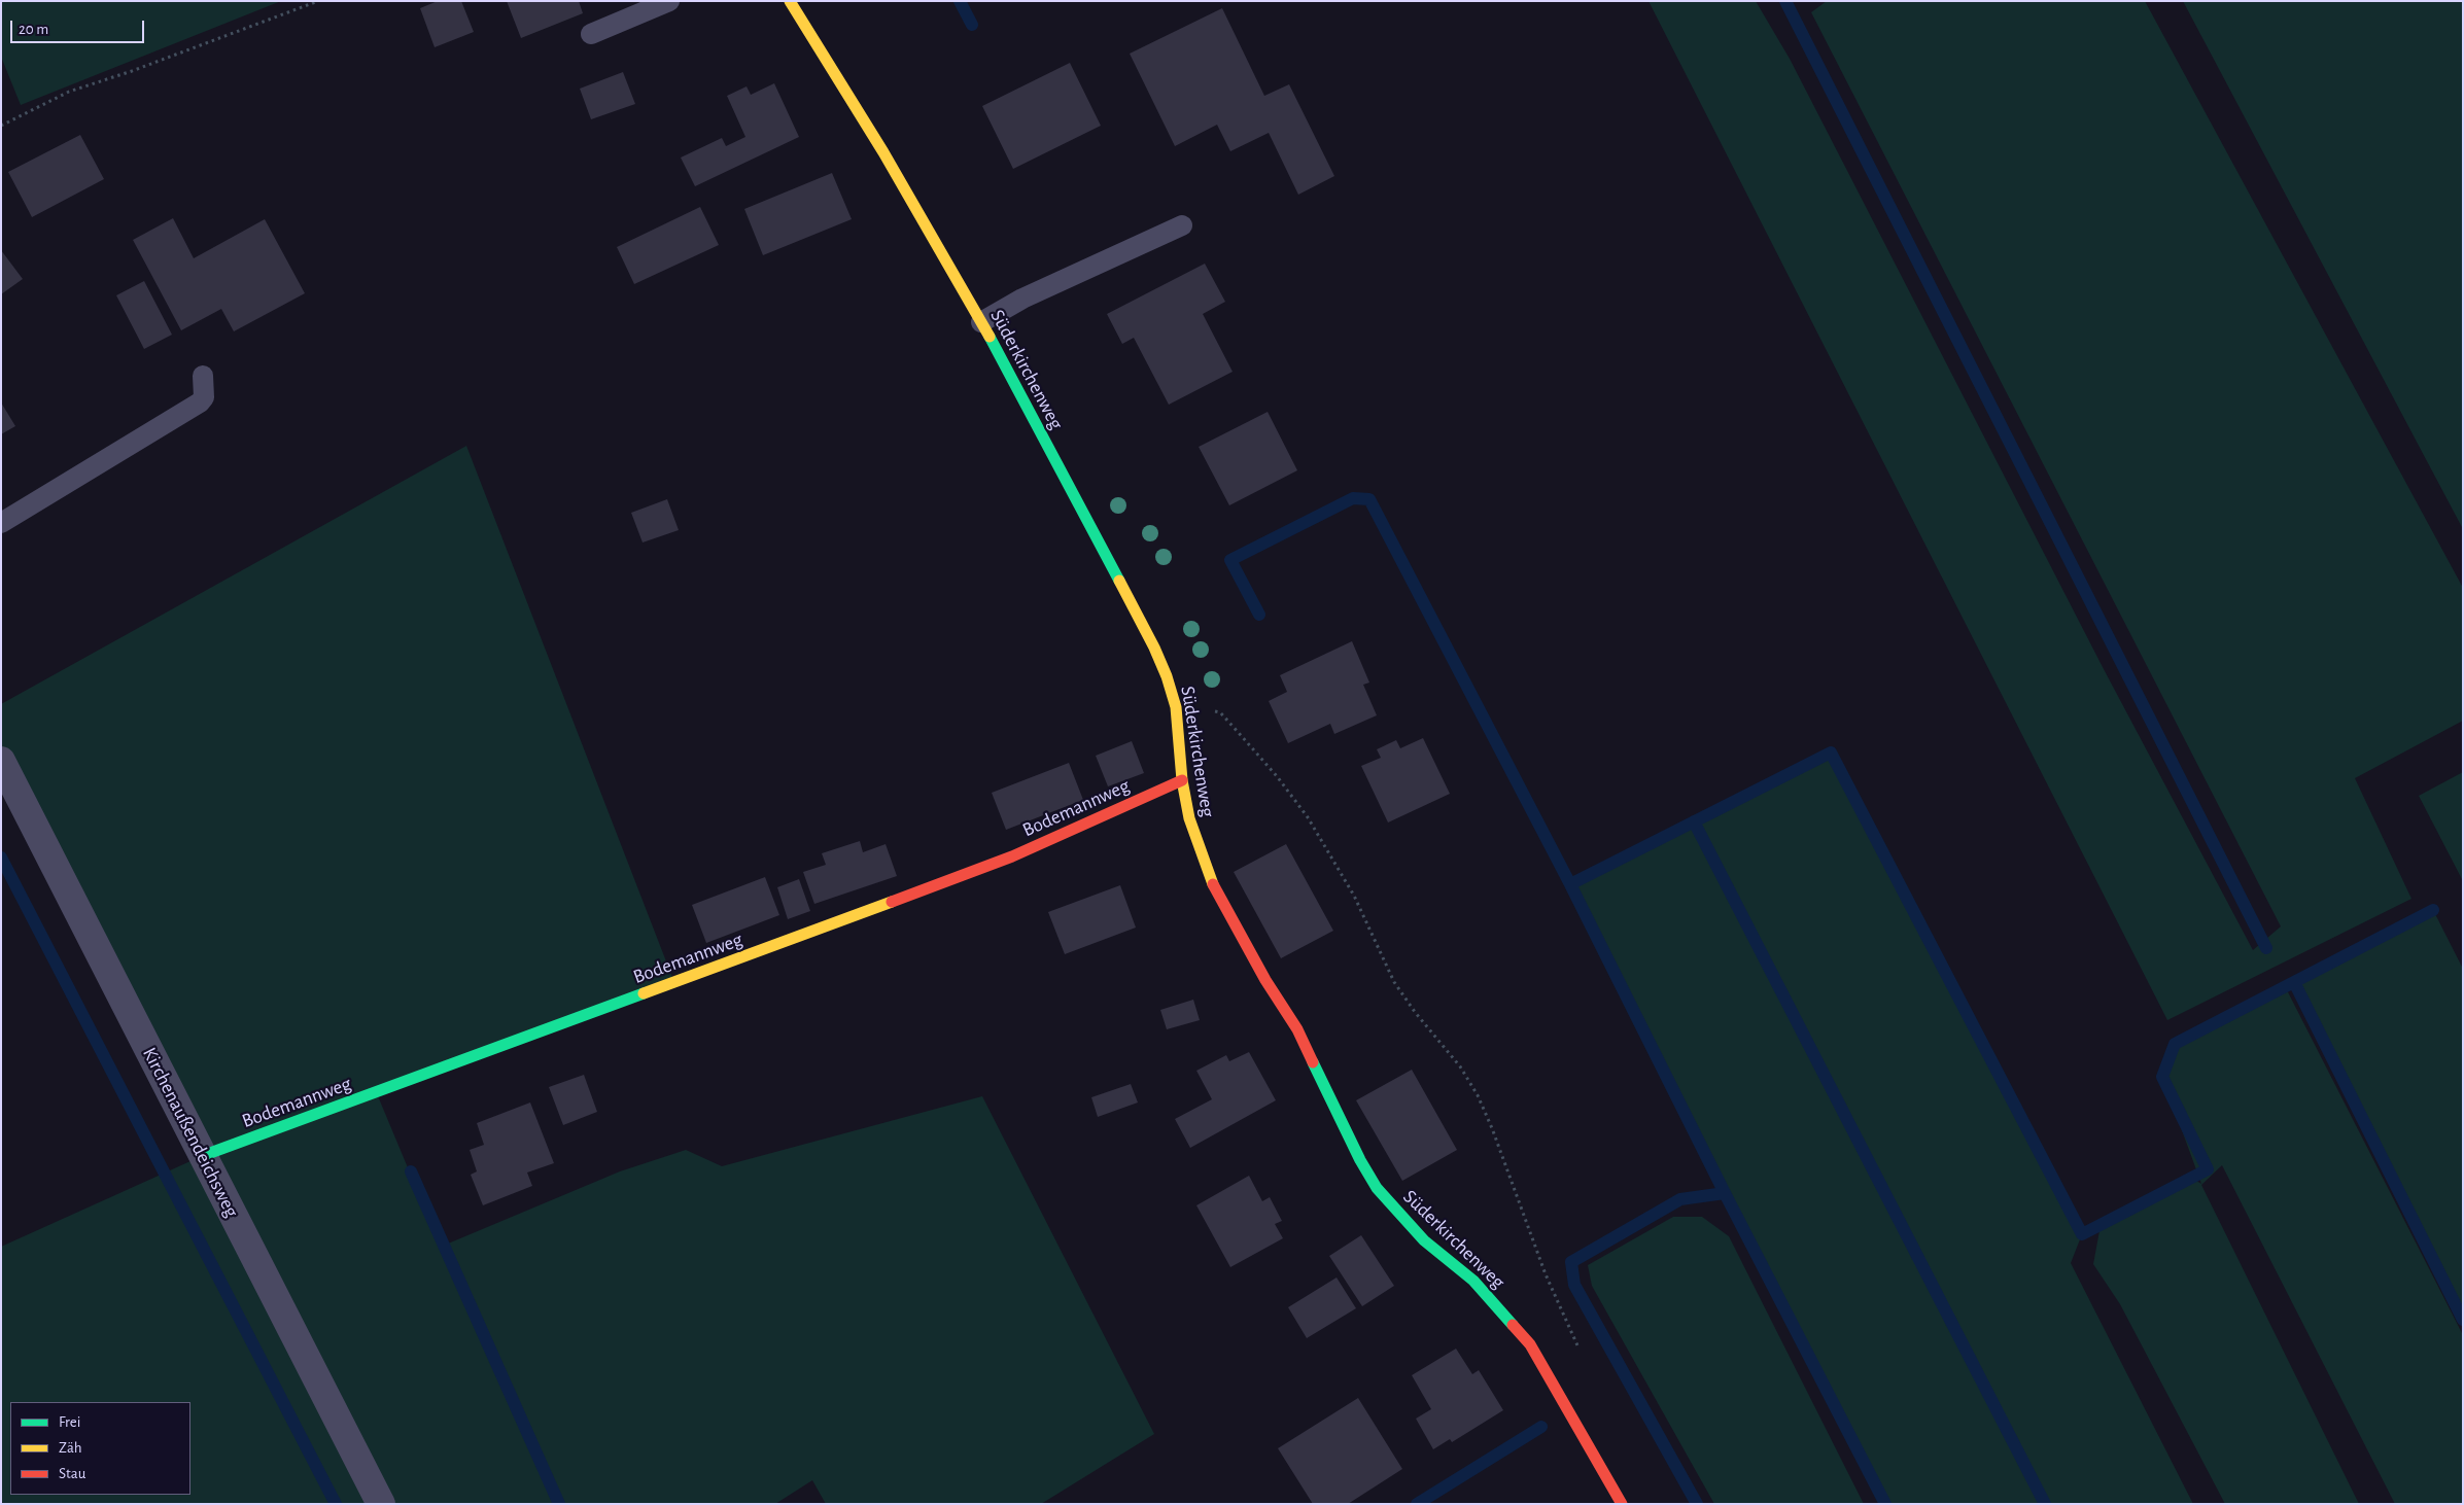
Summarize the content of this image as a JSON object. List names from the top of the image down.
{
  "streets": {
    "street": ["Süderkirchenweg", "Bodemannweg", "Kirchenaußendeichsweg"]
  },
  "crossings": [
    ["Süderkirchenweg", "Bodemannweg"],
    ["Bodemannweg", "Kirchenaußendeichsweg"]
  ],
  "legend": ["Frei", "Zäh", "Stau"],
  "scale_bar": "20 m"
}
